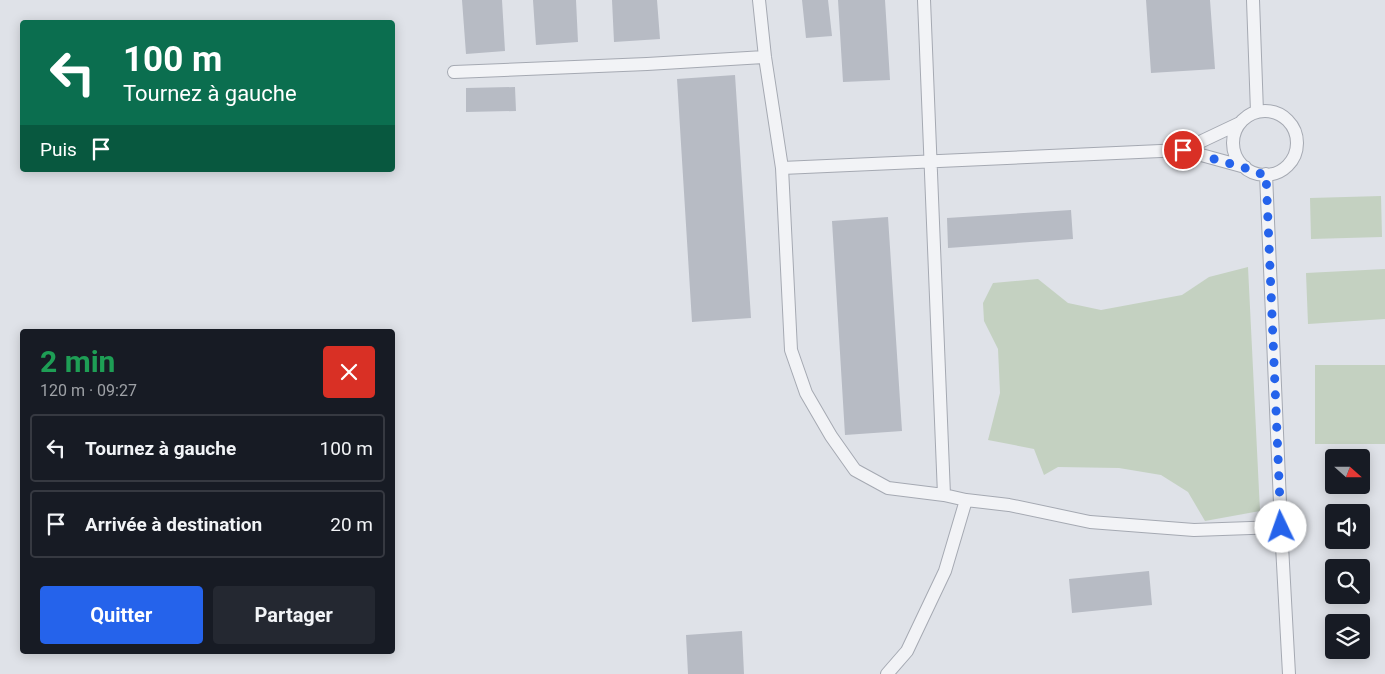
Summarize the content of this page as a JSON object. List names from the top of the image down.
{
  "north": "right",
  "page": {
    "turn": ["100 m", "Tournez à gauche"],
    "then": "Puis",
    "heading": ["2 min", "120 m · 09:27"],
    "list": [
      {
        "name": "Tournez à gauche",
        "value": "100 m"
      },
      {
        "name": "Arrivée à destination",
        "value": "20 m"
      }
    ],
    "buttons": ["Quitter", "Partager"]
  }
}
